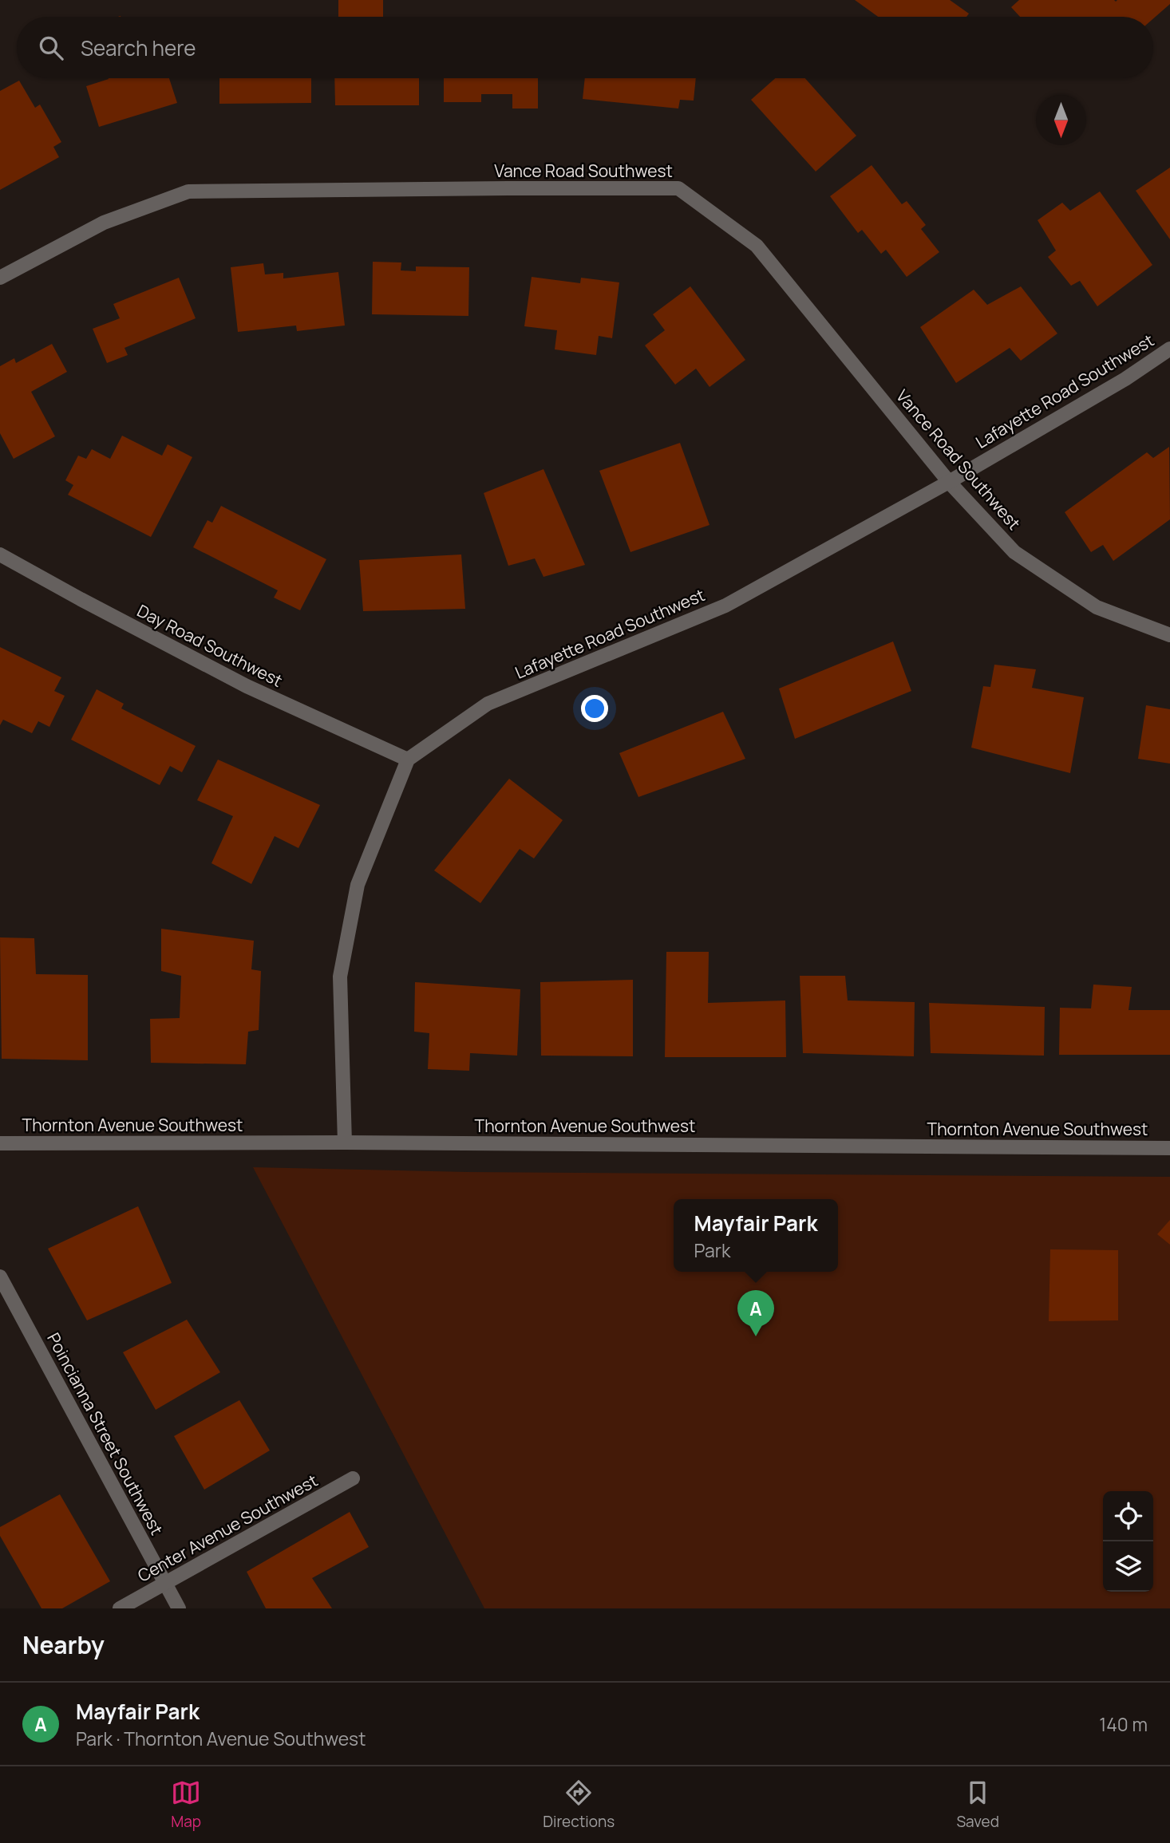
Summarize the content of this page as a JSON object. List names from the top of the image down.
{
  "streets": {
    "street": [
      "Vance Road Southwest",
      "Lafayette Road Southwest",
      "Day Road Southwest",
      "Thornton Avenue Southwest",
      "Poincianna Street Southwest",
      "Center Avenue Southwest"
    ]
  },
  "crossings": [
    ["Vance Road Southwest", "Lafayette Road Southwest"],
    ["Lafayette Road Southwest", "Day Road Southwest"],
    ["Poincianna Street Southwest", "Center Avenue Southwest"]
  ],
  "north": "bottom",
  "page": {
    "search": "Search here",
    "popup": ["Mayfair Park", "Park"],
    "pins": "A",
    "heading": "Nearby",
    "list": [
      {
        "mark": "A",
        "name": "Mayfair Park",
        "note": "Park · Thornton Avenue Southwest",
        "value": "140 m"
      }
    ],
    "nav": ["Map", "Directions", "Saved"]
  }
}
